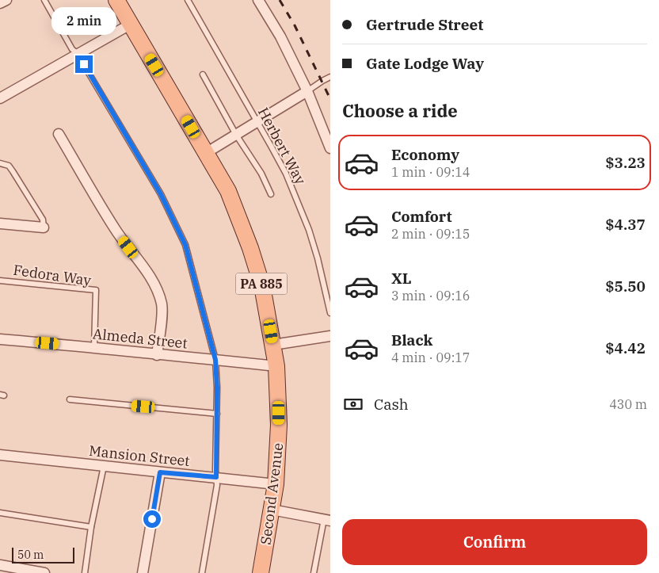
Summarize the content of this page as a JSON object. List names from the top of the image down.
{
  "streets": {
    "main road": ["PA 885", "Second Avenue"],
    "street": ["Almeda Street", "Mansion Street"],
    "lane": ["Herbert Way", "Fedora Way"]
  },
  "crossings": [
    ["Fedora Way", "Almeda Street"],
    ["Almeda Street", "Second Avenue"],
    ["Mansion Street", "Second Avenue"]
  ],
  "scale_bar": "50 m",
  "page": {
    "banner": ["Gertrude Street", "Gate Lodge Way"],
    "bubble": "2 min",
    "heading": "Choose a ride",
    "list": [
      {
        "name": "Economy",
        "note": "1 min · 09:14",
        "value": "$3.23"
      },
      {
        "name": "Comfort",
        "note": "2 min · 09:15",
        "value": "$4.37"
      },
      {
        "name": "XL",
        "note": "3 min · 09:16",
        "value": "$5.50"
      },
      {
        "name": "Black",
        "note": "4 min · 09:17",
        "value": "$4.42"
      }
    ],
    "pay": ["Cash", "430 m"],
    "buttons": "Confirm",
    "scale": "50 m"
  }
}
